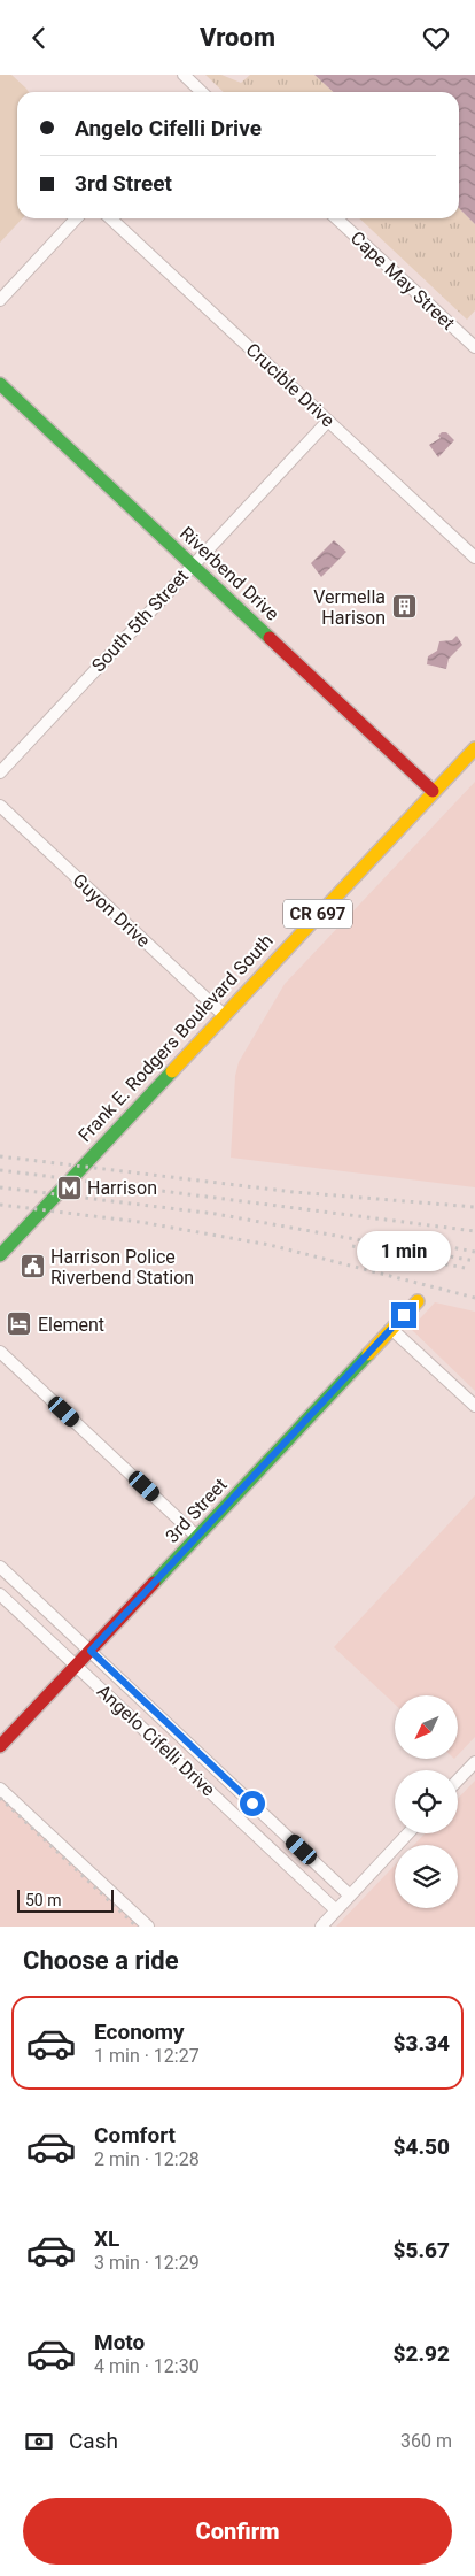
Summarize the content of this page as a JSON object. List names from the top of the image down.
{
  "streets": {
    "street": [
      "Cape May Street",
      "Crucible Drive",
      "Riverbend Drive",
      "South 5th Street",
      "Guyon Drive",
      "CR 697",
      "Frank E. Rodgers Boulevard South",
      "3rd Street",
      "Angelo Cifelli Drive"
    ]
  },
  "crossings": [
    ["Crucible Drive", "South 5th Street"],
    ["Riverbend Drive", "South 5th Street"],
    ["Riverbend Drive", "Frank E. Rodgers Boulevard South"],
    ["Guyon Drive", "Frank E. Rodgers Boulevard South"],
    ["3rd Street", "Angelo Cifelli Drive"]
  ],
  "places": {
    "building": ["Vermella Harison"],
    "metro station": ["Harrison"],
    "public building": ["Harrison Police Riverbend Station"],
    "hotel": ["Element"]
  },
  "scale_bar": "50 m",
  "north": "bottom left",
  "page": {
    "header": "Vroom",
    "banner": ["Angelo Cifelli Drive", "3rd Street"],
    "bubble": "1 min",
    "scale": "50 m",
    "heading": "Choose a ride",
    "list": [
      {
        "name": "Economy",
        "note": "1 min · 12:27",
        "value": "$3.34"
      },
      {
        "name": "Comfort",
        "note": "2 min · 12:28",
        "value": "$4.50"
      },
      {
        "name": "XL",
        "note": "3 min · 12:29",
        "value": "$5.67"
      },
      {
        "name": "Moto",
        "note": "4 min · 12:30",
        "value": "$2.92"
      }
    ],
    "pay": ["Cash", "360 m"],
    "buttons": "Confirm"
  }
}
